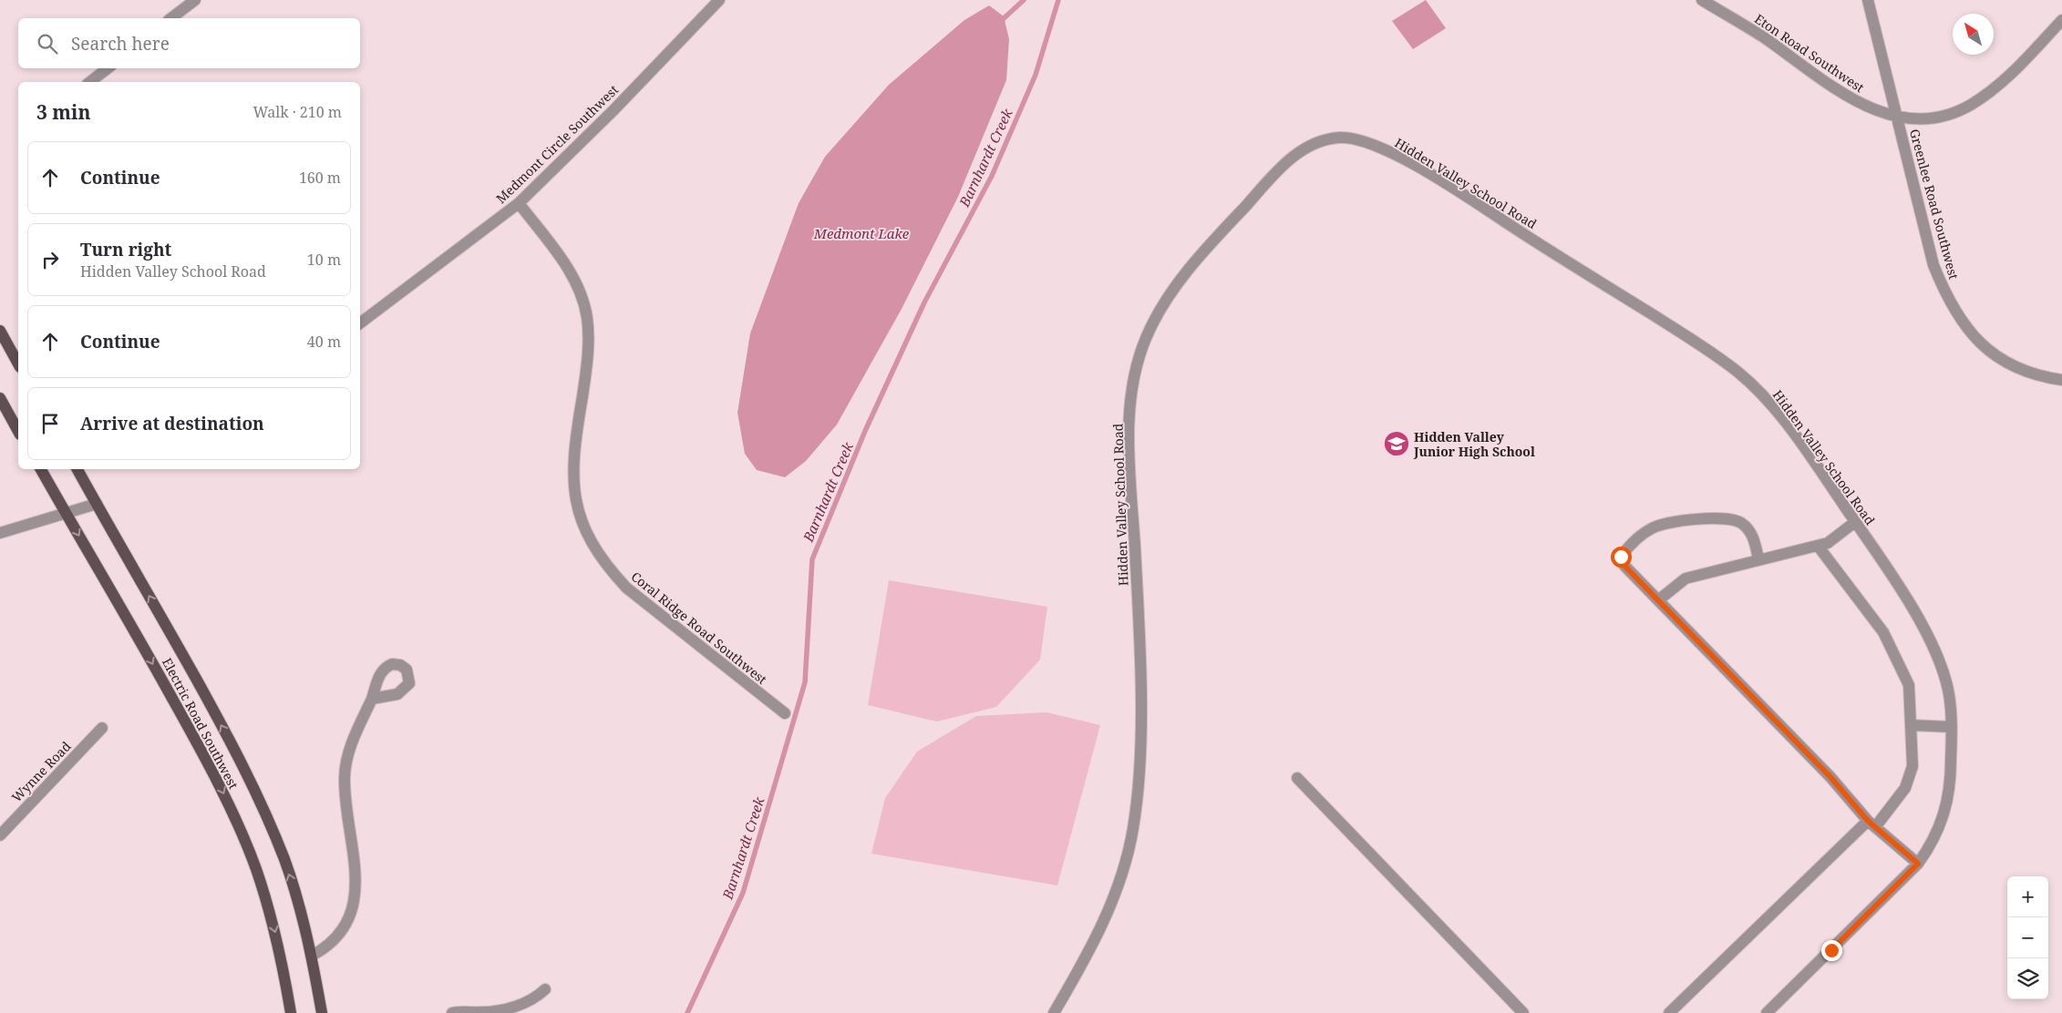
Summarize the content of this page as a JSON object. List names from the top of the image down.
{
  "streets": {
    "main road": ["Electric Road Southwest"],
    "street": [
      "Eton Road Southwest",
      "Medmont Circle Southwest",
      "Hidden Valley School Road",
      "Greenlee Road Southwest",
      "Coral Ridge Road Southwest",
      "Wynne Road"
    ]
  },
  "crossings": [
    ["Eton Road Southwest", "Greenlee Road Southwest"],
    ["Medmont Circle Southwest", "Coral Ridge Road Southwest"]
  ],
  "water": ["Barnhardt Creek", "Medmont Lake"],
  "places": {
    "school or university": ["Hidden Valley Junior High School"]
  },
  "north": "top left",
  "page": {
    "search": "Search here",
    "heading": ["3 min", "Walk · 210 m"],
    "list": [
      ["Continue", "160 m"],
      ["Turn right", "Hidden Valley School Road", "10 m"],
      ["Continue", "40 m"],
      "Arrive at destination"
    ],
    "map_buttons": ["+", "−"]
  }
}
